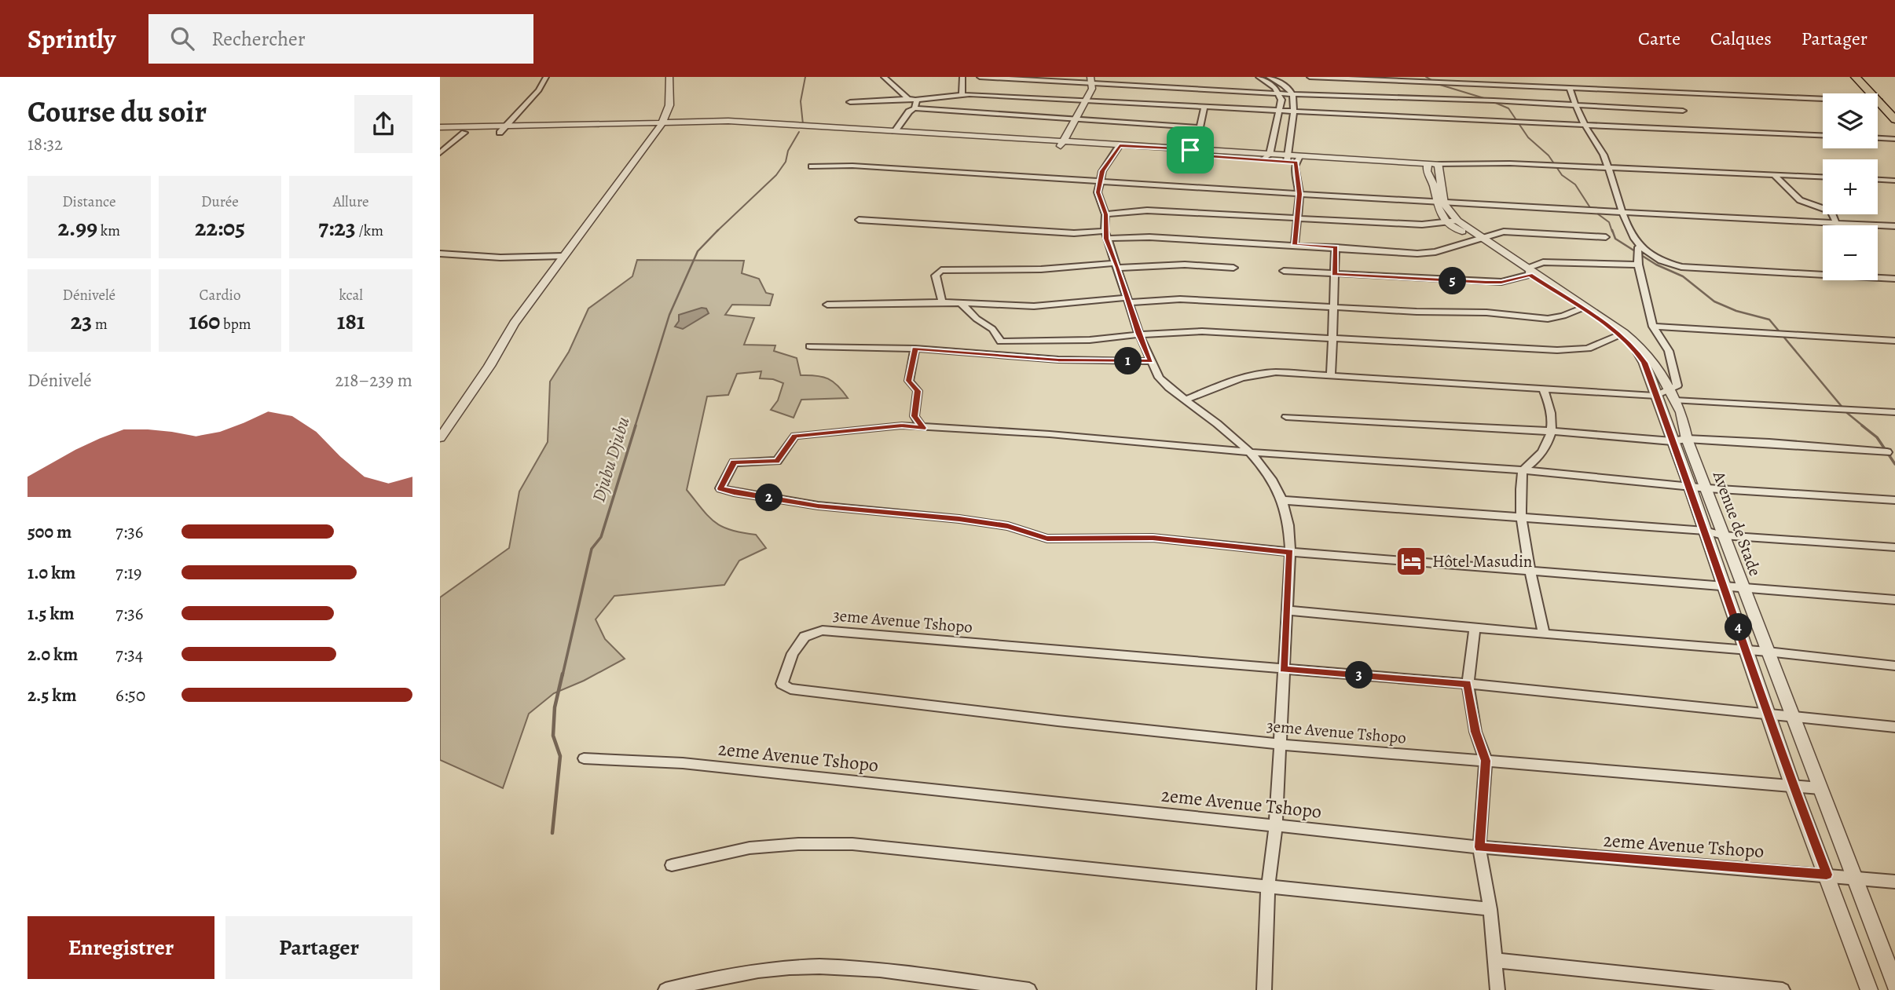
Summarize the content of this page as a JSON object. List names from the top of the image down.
{
  "streets": {
    "street": ["Avenue de Stade", "3eme Avenue Tshopo", "2eme Avenue Tshopo"]
  },
  "crossings": [
    ["Avenue de Stade", "3eme Avenue Tshopo"],
    ["Avenue de Stade", "2eme Avenue Tshopo"]
  ],
  "water": ["Djubu Djubu"],
  "places": {
    "hotel": ["Hôtel Masudin"]
  },
  "page": {
    "header": "Sprintly",
    "search": "Rechercher",
    "nav": ["Carte", "Calques", "Partager"],
    "heading": ["Course du soir", "18:32"],
    "map_buttons": ["+", "−"],
    "stats": [
      ["Distance", "2.99 km"],
      ["Durée", "22:05"],
      ["Allure", "7:23 /km"],
      ["Dénivelé", "23 m"],
      ["Cardio", "160 bpm"],
      ["kcal", "181"]
    ],
    "pins": [
      "5",
      "1",
      "2",
      "4",
      "3"
    ],
    "chart": ["Dénivelé", "218–239 m"],
    "list": [
      {
        "name": "500 m",
        "note": "7:36"
      },
      {
        "name": "1.0 km",
        "note": "7:19"
      },
      {
        "name": "1.5 km",
        "note": "7:36"
      },
      {
        "name": "2.0 km",
        "note": "7:34"
      },
      {
        "name": "2.5 km",
        "note": "6:50"
      }
    ],
    "buttons": ["Enregistrer", "Partager"]
  }
}
